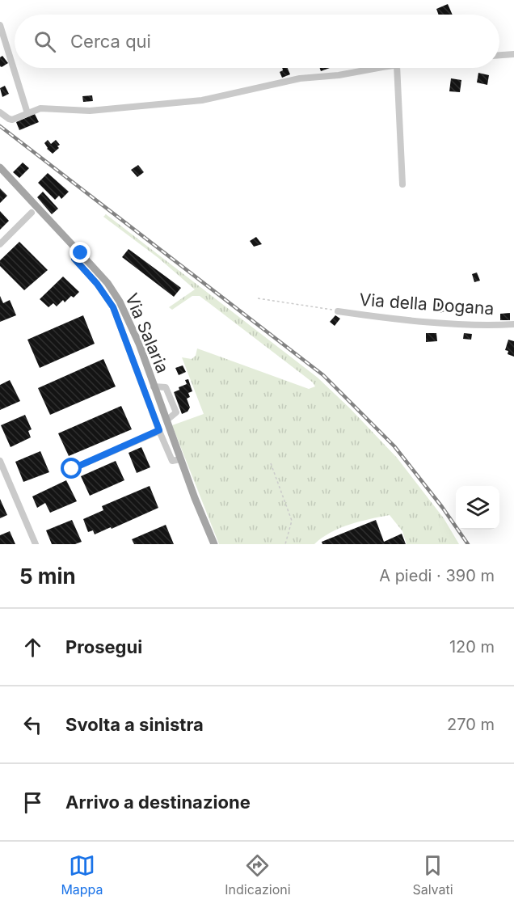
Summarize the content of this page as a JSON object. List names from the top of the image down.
{
  "streets": {
    "main road": ["Via Salaria"],
    "street": ["Via della Dogana"]
  },
  "page": {
    "search": "Cerca qui",
    "heading": ["5 min", "A piedi · 390 m"],
    "list": [
      ["Prosegui", "120 m"],
      ["Svolta a sinistra", "270 m"],
      "Arrivo a destinazione"
    ],
    "nav": ["Mappa", "Indicazioni", "Salvati"]
  }
}
